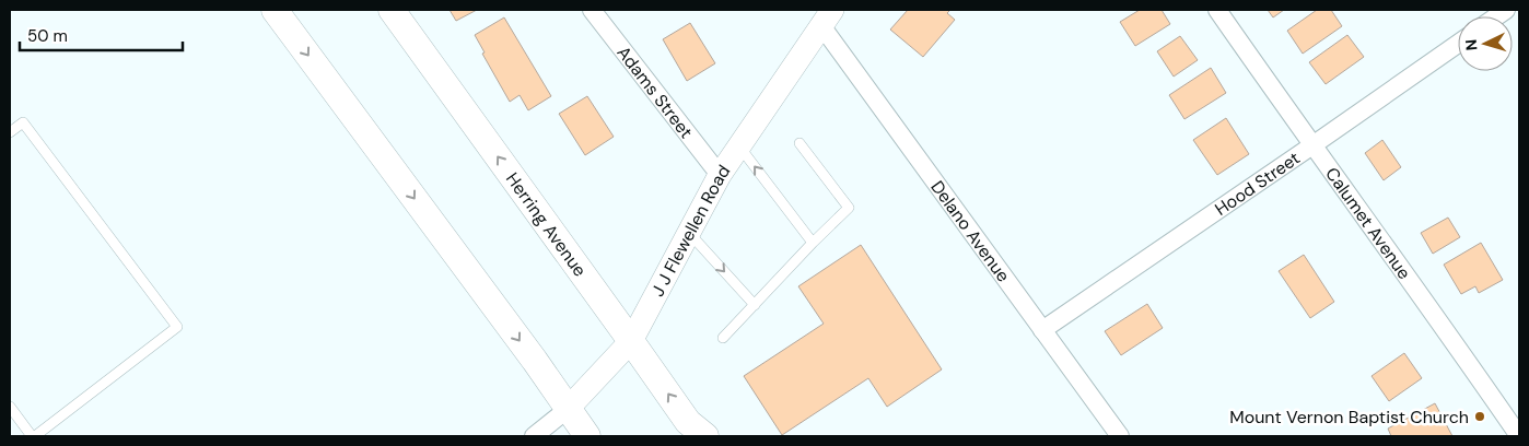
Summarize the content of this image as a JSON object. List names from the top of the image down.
{
  "streets": {
    "main road": ["Herring Avenue"],
    "street": [
      "Adams Street",
      "Hood Street",
      "Calumet Avenue",
      "J J Flewellen Road",
      "Delano Avenue"
    ]
  },
  "crossings": [
    ["Adams Street", "J J Flewellen Road"],
    ["Hood Street", "Calumet Avenue"],
    ["Hood Street", "Delano Avenue"],
    ["Herring Avenue", "J J Flewellen Road"],
    ["J J Flewellen Road", "Delano Avenue"]
  ],
  "places": ["Mount Vernon Baptist Church"],
  "scale_bar": "50 m",
  "north": "left"
}
